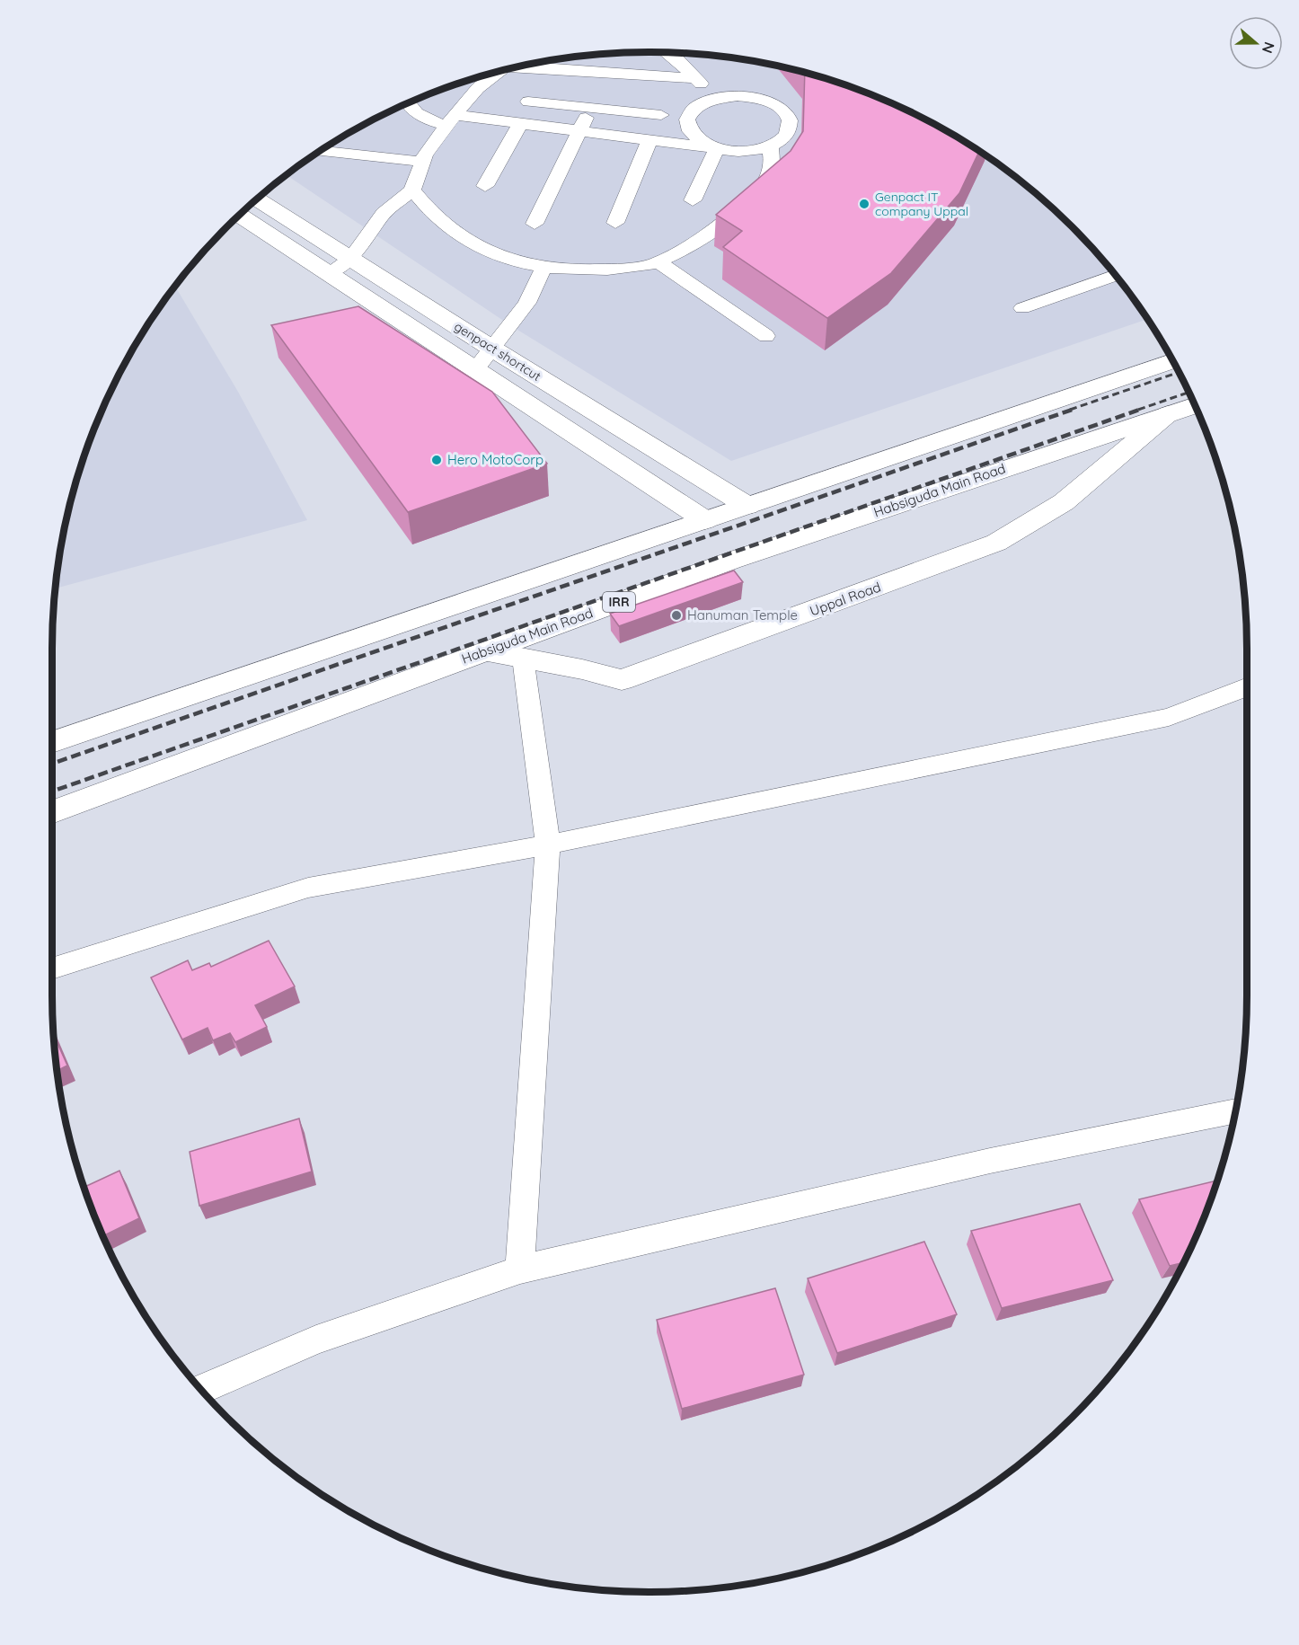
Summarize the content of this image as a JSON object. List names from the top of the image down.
{
  "streets": {
    "main road": [
      "genpact shortcut",
      "Habsiguda Main Road",
      "Uppal Road",
      "IRR"
    ]
  },
  "crossings": [
    ["Habsiguda Main Road", "Uppal Road"]
  ],
  "places": ["Genpact IT company Uppal", "Hero MotoCorp", "Hanuman Temple"],
  "north": "right"
}
